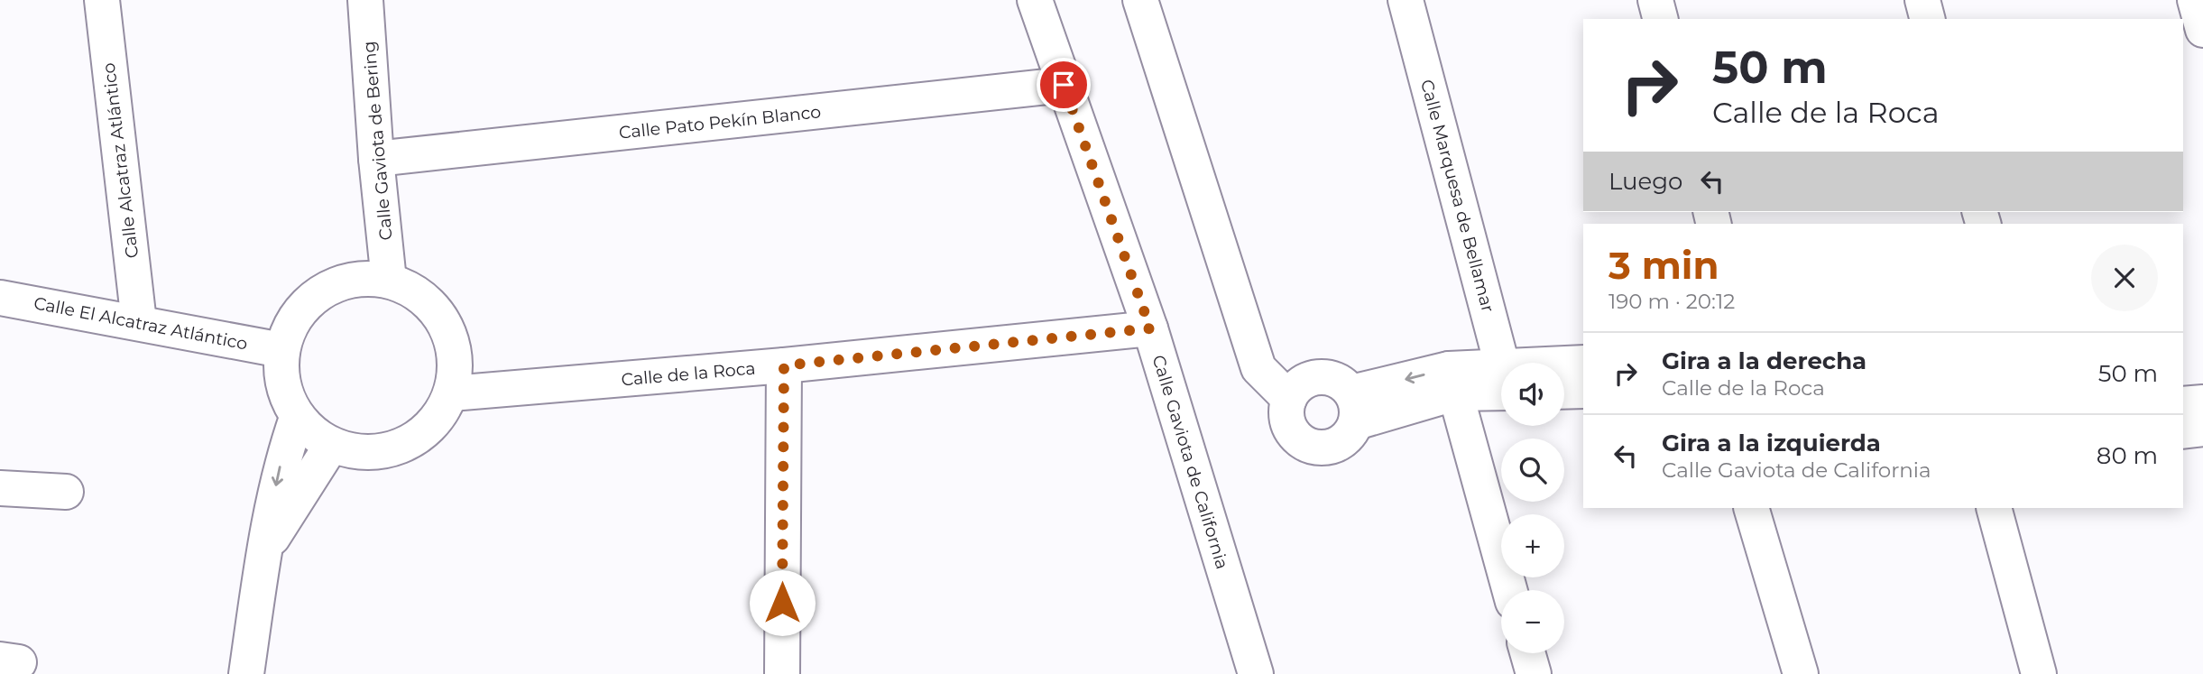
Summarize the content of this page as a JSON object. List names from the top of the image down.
{
  "streets": {
    "street": [
      "Calle Pato Pekín Blanco",
      "Calle Gaviota de Bering",
      "Calle Alcatraz Atlántico",
      "Calle Marquesa de Bellamar",
      "Calle El Alcatraz Atlántico",
      "Calle de la Roca",
      "Calle Gaviota de California"
    ]
  },
  "crossings": [
    ["Calle Pato Pekín Blanco", "Calle Gaviota de Bering"],
    ["Calle Pato Pekín Blanco", "Calle Gaviota de California"],
    ["Calle Gaviota de Bering", "Calle El Alcatraz Atlántico"],
    ["Calle Gaviota de Bering", "Calle de la Roca"],
    ["Calle Alcatraz Atlántico", "Calle El Alcatraz Atlántico"],
    ["Calle El Alcatraz Atlántico", "Calle de la Roca"],
    ["Calle de la Roca", "Calle Gaviota de California"]
  ],
  "page": {
    "turn": ["50 m", "Calle de la Roca"],
    "then": "Luego",
    "heading": ["3 min", "190 m · 20:12"],
    "list": [
      {
        "name": "Gira a la derecha",
        "note": "Calle de la Roca",
        "value": "50 m"
      },
      {
        "name": "Gira a la izquierda",
        "note": "Calle Gaviota de California",
        "value": "80 m"
      }
    ],
    "map_buttons": ["+", "−"]
  }
}
